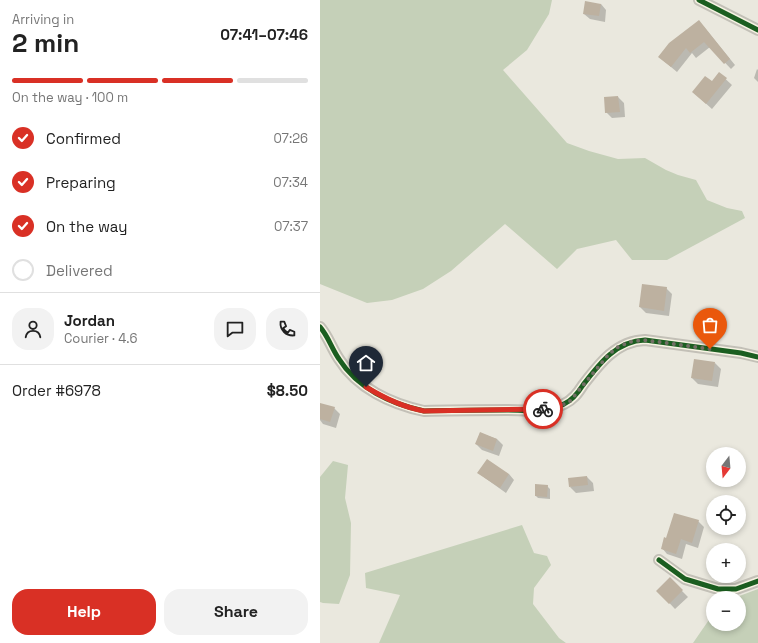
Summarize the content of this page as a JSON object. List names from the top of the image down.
{
  "north": "bottom",
  "page": {
    "heading": ["2 min", "Arriving in", "07:41–07:46"],
    "panel": [
      "Jordan",
      "Courier · 4.6",
      "Order #6978",
      "$8.50"
    ],
    "bar": "On the way · 100 m",
    "list": [
      ["Confirmed", "07:26"],
      ["Preparing", "07:34"],
      ["On the way", "07:37"],
      "Delivered"
    ],
    "map_buttons": ["+", "−"],
    "buttons": ["Help", "Share"]
  }
}
